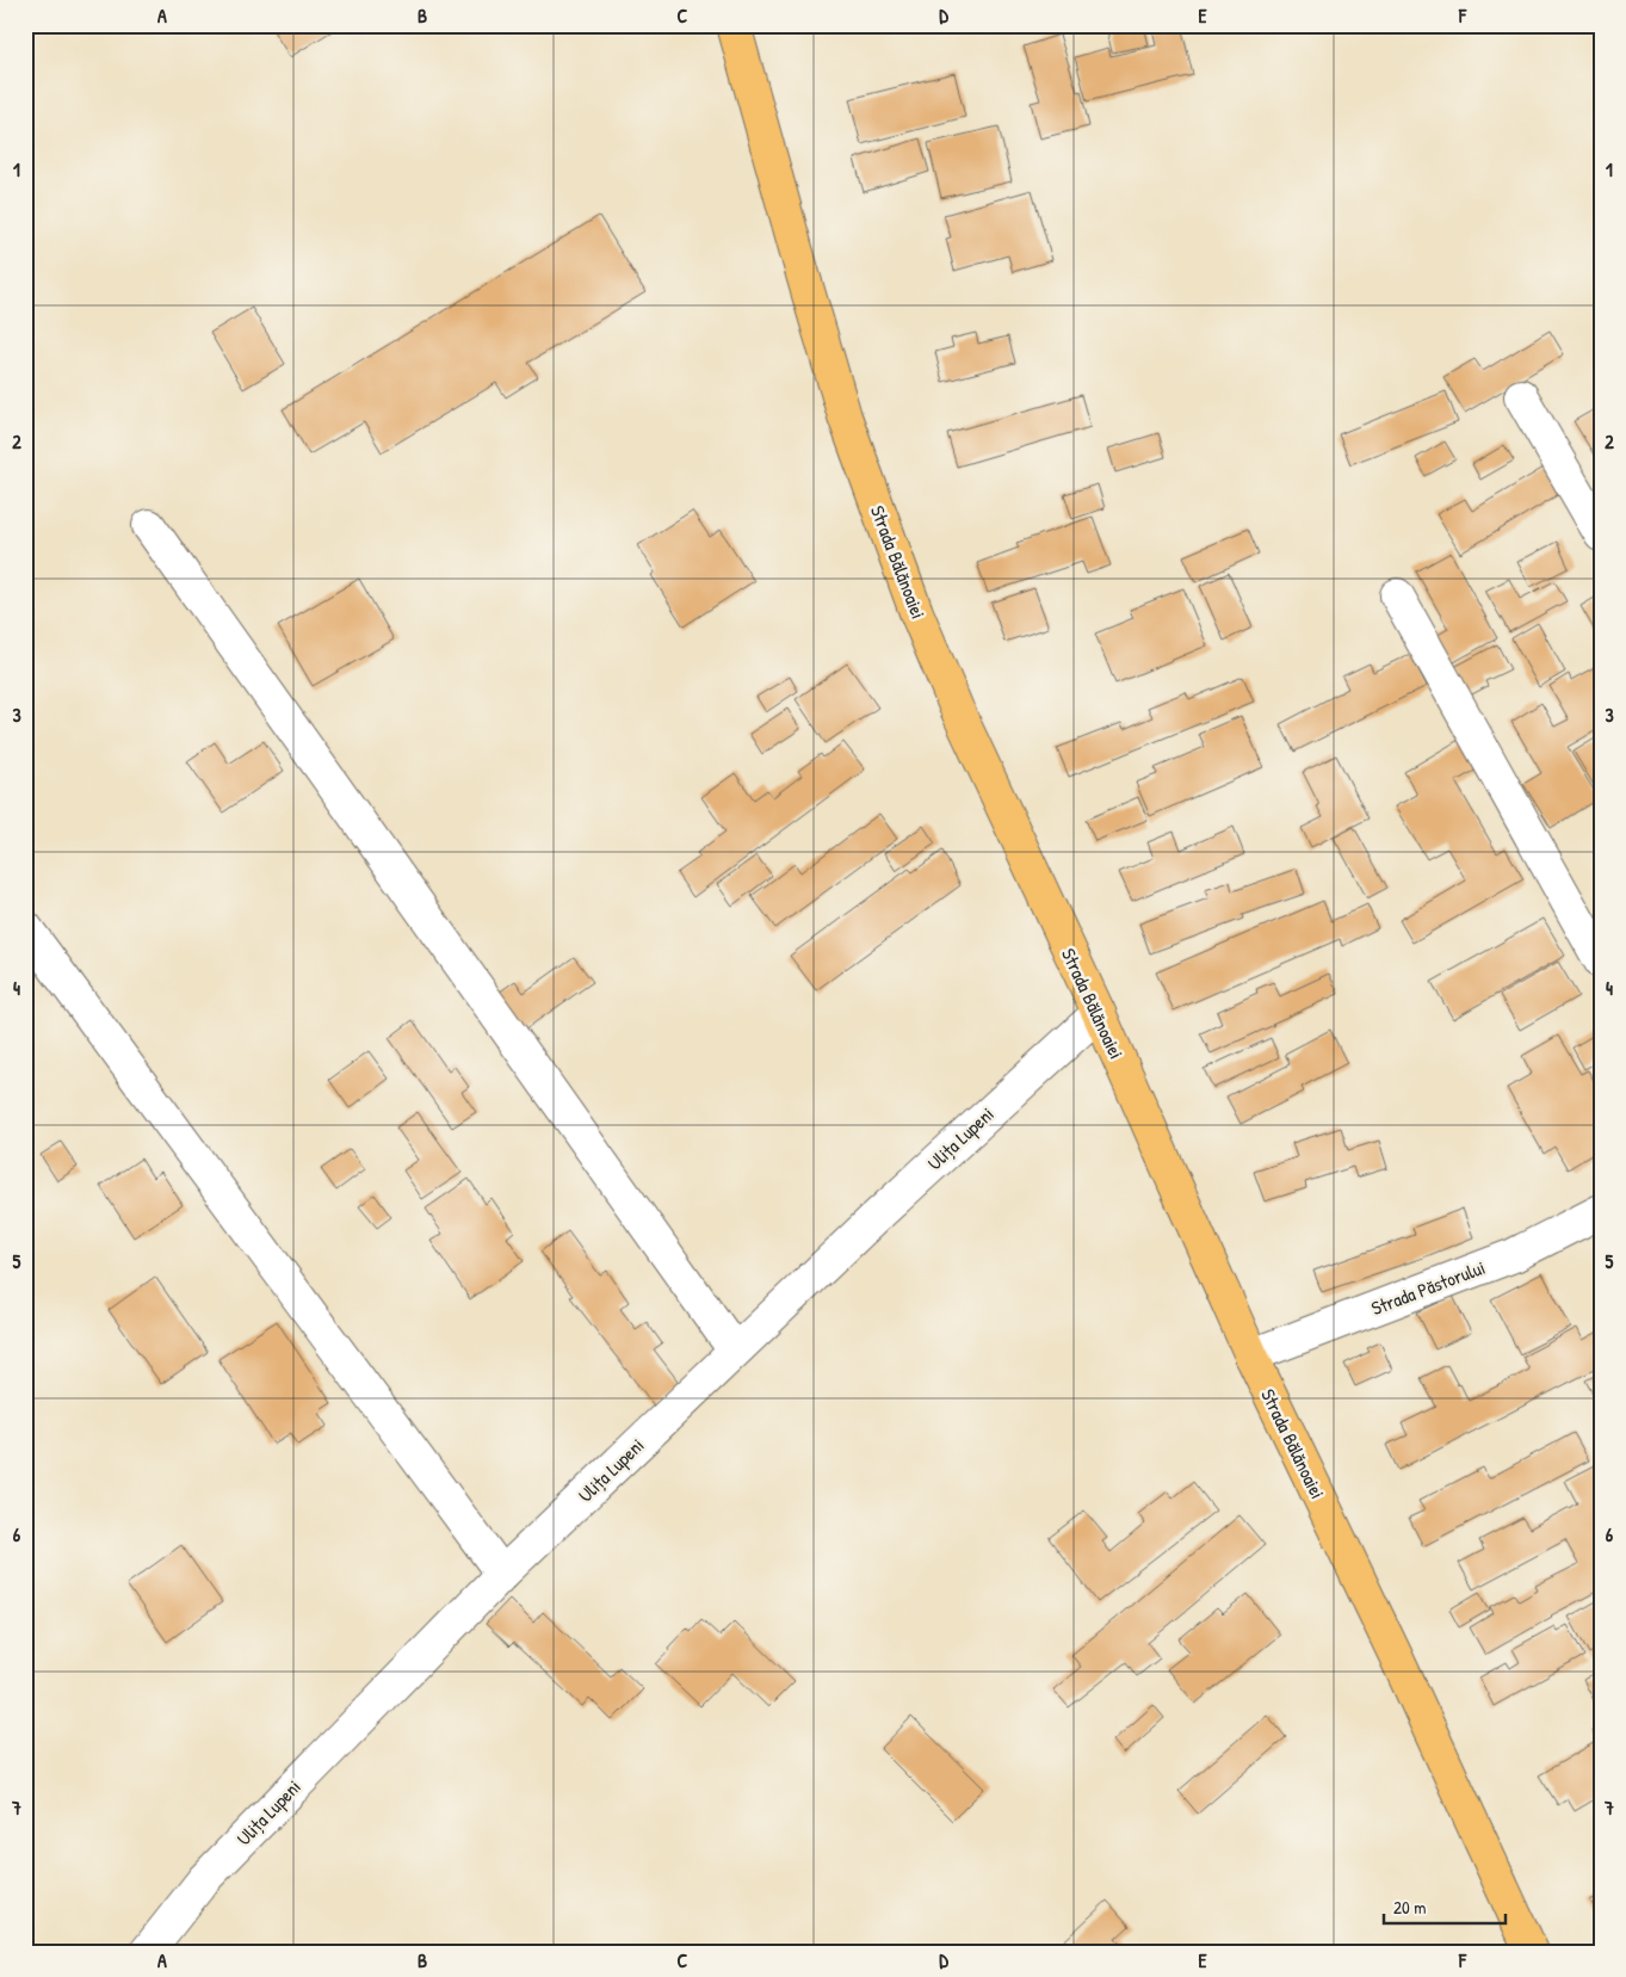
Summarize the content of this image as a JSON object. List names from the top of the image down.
{
  "streets": {
    "main road": ["Strada Bălănoaiei"],
    "street": ["Ulița Lupeni", "Strada Păstorului"]
  },
  "crossings": [
    ["Strada Bălănoaiei", "Ulița Lupeni"],
    ["Strada Bălănoaiei", "Strada Păstorului"]
  ],
  "scale_bar": "20 m",
  "grid": {
    "columns": [
      "A",
      "B",
      "C",
      "D",
      "E",
      "F"
    ],
    "rows": [
      "1",
      "2",
      "3",
      "4",
      "5",
      "6",
      "7"
    ]
  }
}
